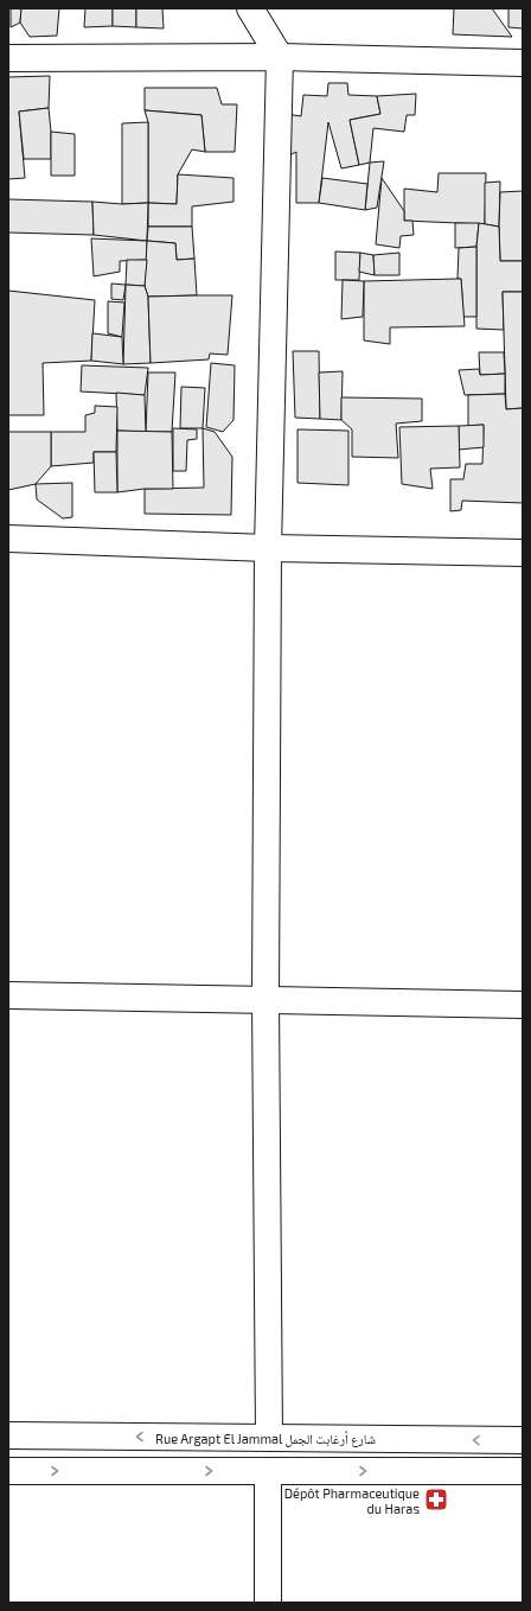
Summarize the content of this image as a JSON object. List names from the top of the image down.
{
  "streets": {
    "street": ["Rue Argapt El Jammal شارع أرغابت الجمل"]
  },
  "places": {
    "pharmacy": ["Dépôt Pharmaceutique du Haras"]
  }
}
